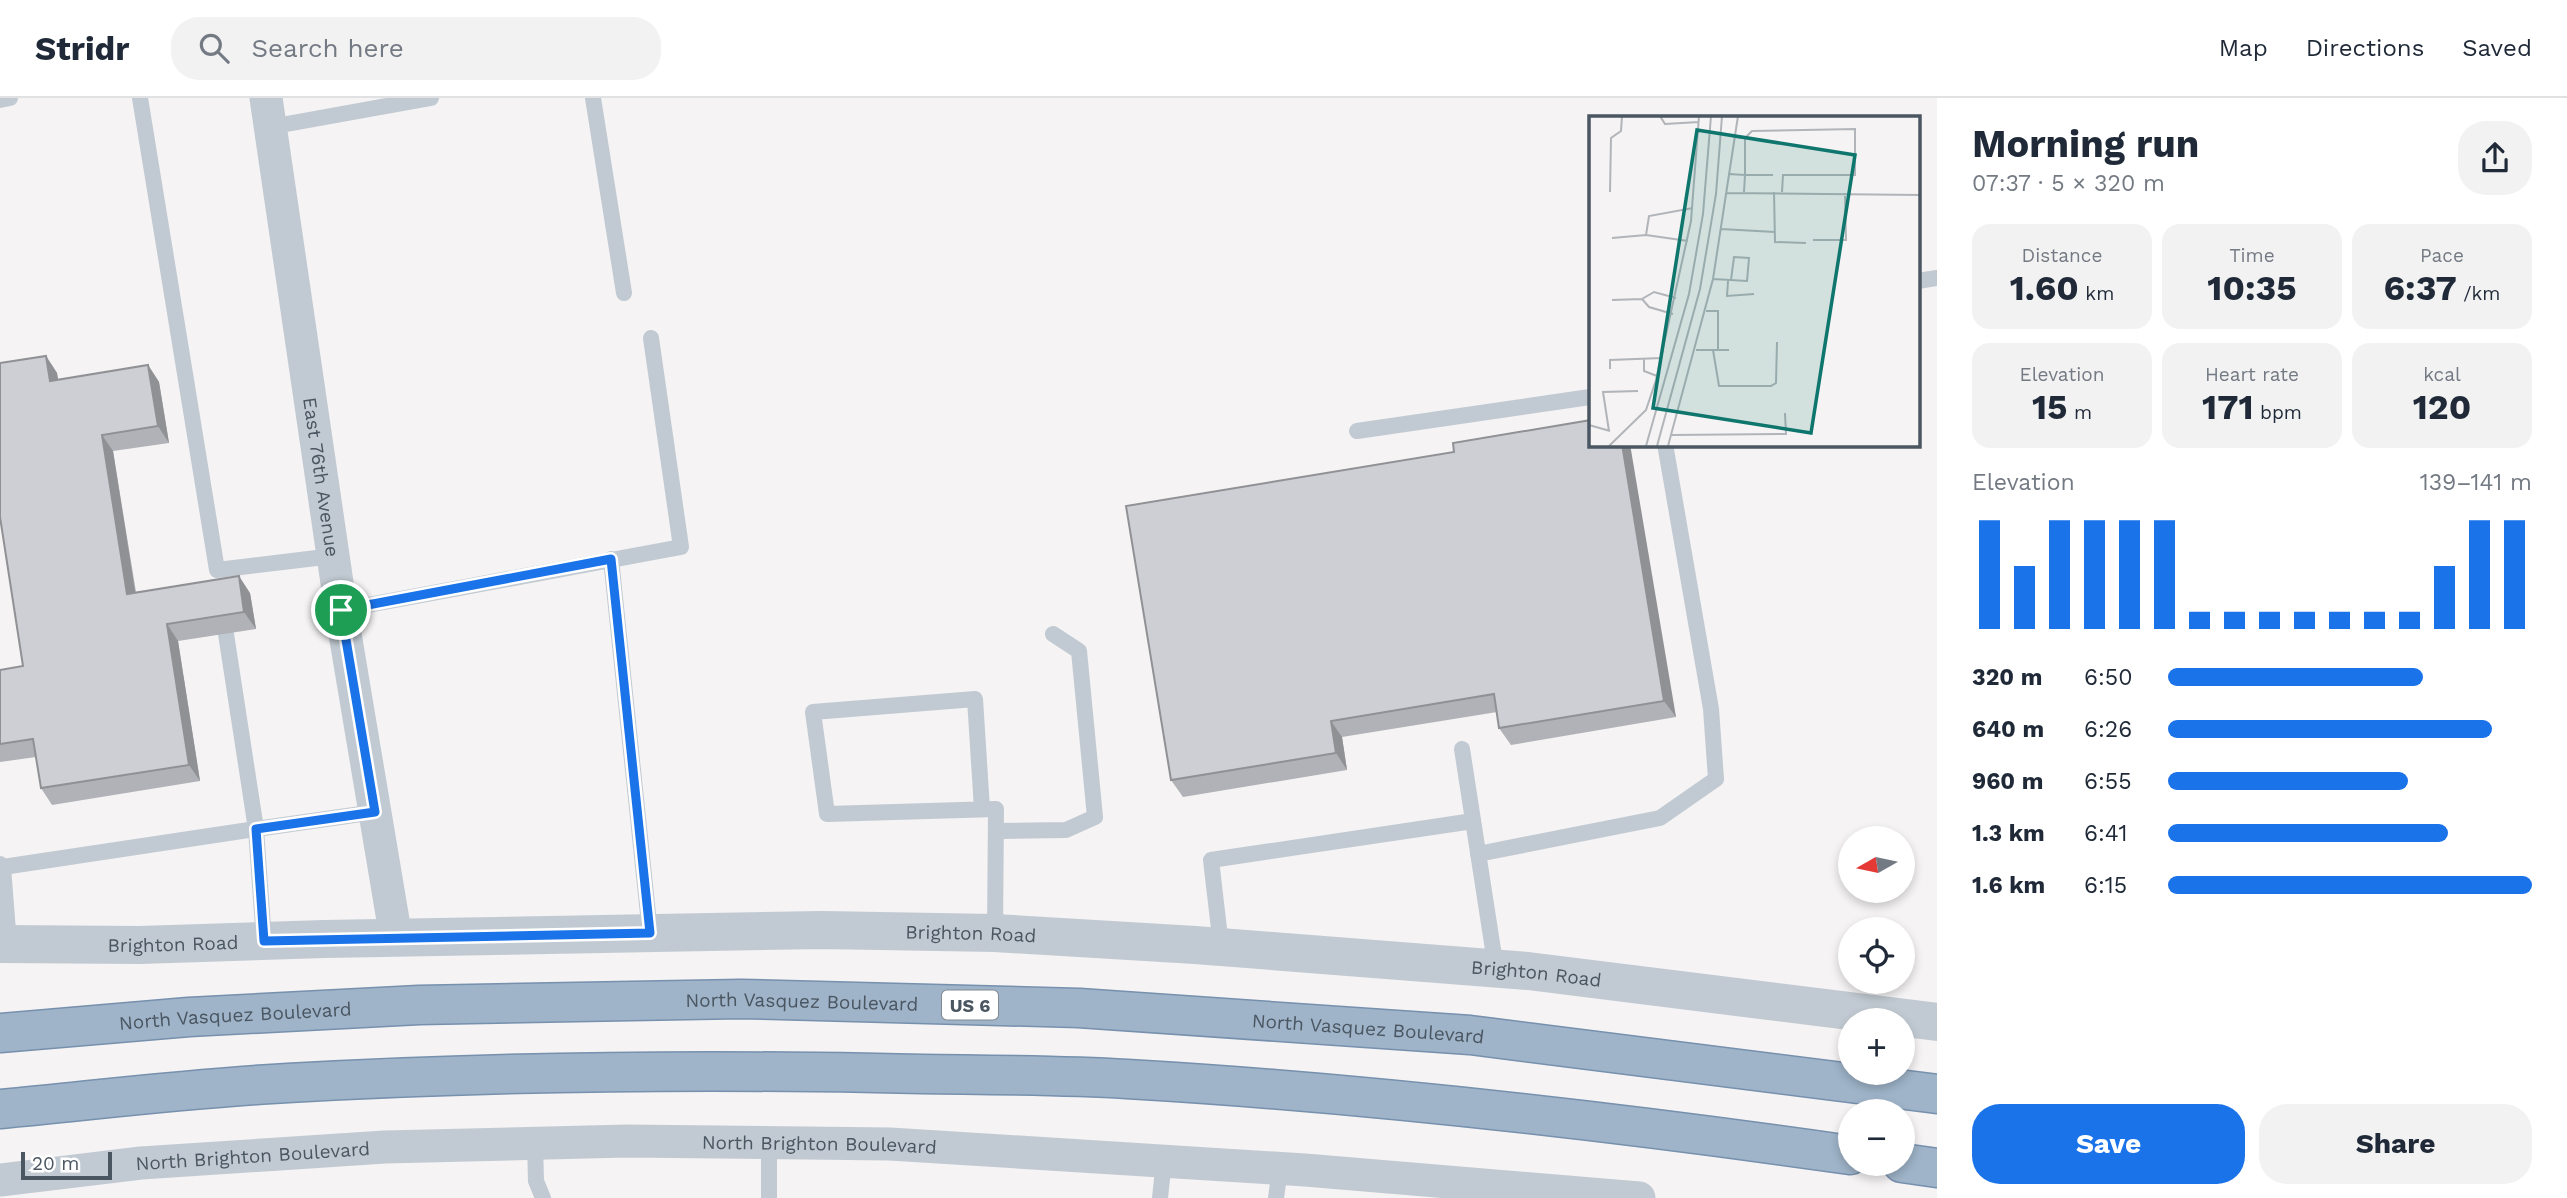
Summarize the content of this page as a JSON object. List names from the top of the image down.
{
  "streets": {
    "highway": ["North Vasquez Boulevard", "US 6"],
    "street": ["East 76th Avenue", "Brighton Road", "North Brighton Boulevard"]
  },
  "crossings": [
    ["East 76th Avenue", "Brighton Road"]
  ],
  "scale_bar": "20 m",
  "north": "left",
  "page": {
    "header": "Stridr",
    "search": "Search here",
    "nav": ["Map", "Directions", "Saved"],
    "heading": ["Morning run", "07:37 · 5 × 320 m"],
    "stats": [
      ["Distance", "1.60 km"],
      ["Time", "10:35"],
      ["Pace", "6:37 /km"],
      ["Elevation", "15 m"],
      ["Heart rate", "171 bpm"],
      ["kcal", "120"]
    ],
    "chart": ["Elevation", "139–141 m"],
    "list": [
      {
        "name": "320 m",
        "note": "6:50"
      },
      {
        "name": "640 m",
        "note": "6:26"
      },
      {
        "name": "960 m",
        "note": "6:55"
      },
      {
        "name": "1.3 km",
        "note": "6:41"
      },
      {
        "name": "1.6 km",
        "note": "6:15"
      }
    ],
    "map_buttons": ["+", "−"],
    "buttons": ["Save", "Share"],
    "scale": "20 m"
  }
}
